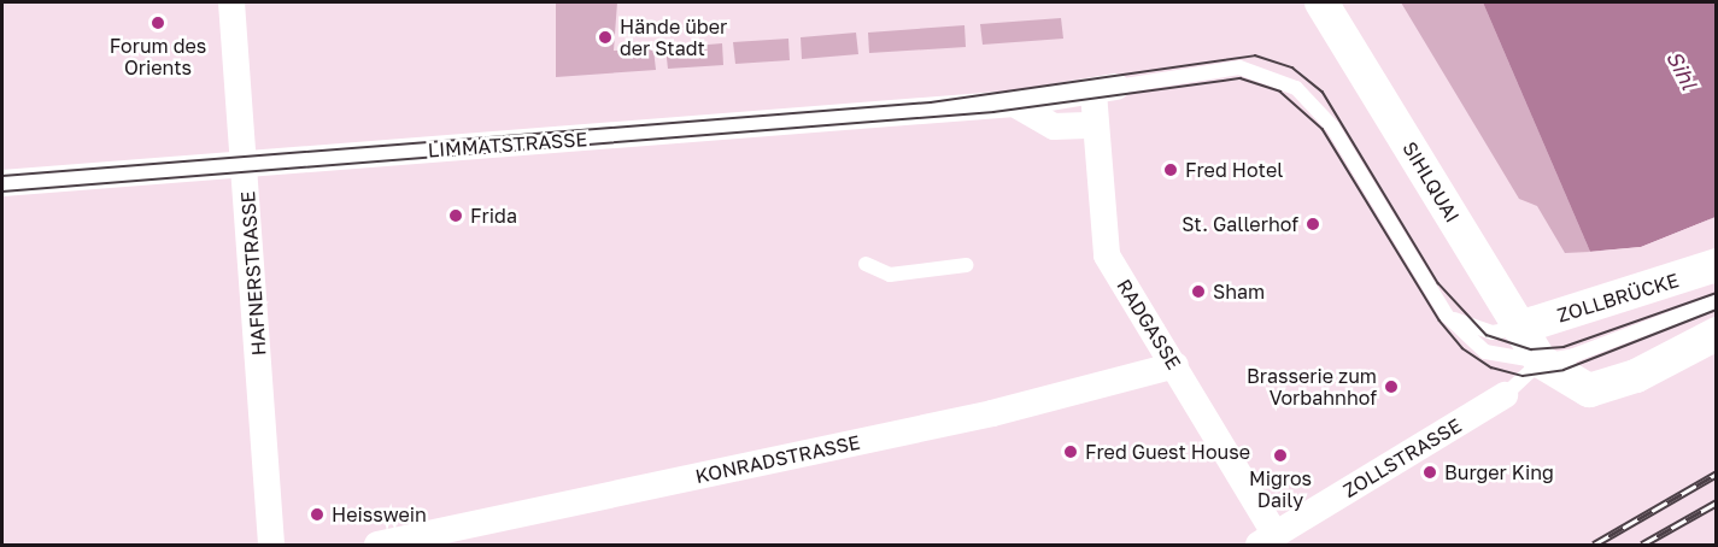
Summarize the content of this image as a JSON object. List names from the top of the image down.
{
  "streets": {
    "street": [
      "LIMMATSTRASSE",
      "SIHLQUAI",
      "HAFNERSTRASSE",
      "ZOLLBRÜCKE",
      "RADGASSE",
      "ZOLLSTRASSE",
      "KONRADSTRASSE"
    ]
  },
  "crossings": [
    ["LIMMATSTRASSE", "HAFNERSTRASSE"],
    ["LIMMATSTRASSE", "RADGASSE"],
    ["SIHLQUAI", "ZOLLBRÜCKE"],
    ["SIHLQUAI", "ZOLLSTRASSE"],
    ["ZOLLBRÜCKE", "ZOLLSTRASSE"],
    ["RADGASSE", "ZOLLSTRASSE"],
    ["RADGASSE", "KONRADSTRASSE"]
  ],
  "water": ["Sihl"],
  "places": [
    "Forum des Orients",
    "Hände über der Stadt",
    "Fred Hotel",
    "Frida",
    "St. Gallerhof",
    "Sham",
    "Brasserie zum Vorbahnhof",
    "Fred Guest House",
    "Migros Daily",
    "Burger King",
    "Heisswein"
  ]
}
